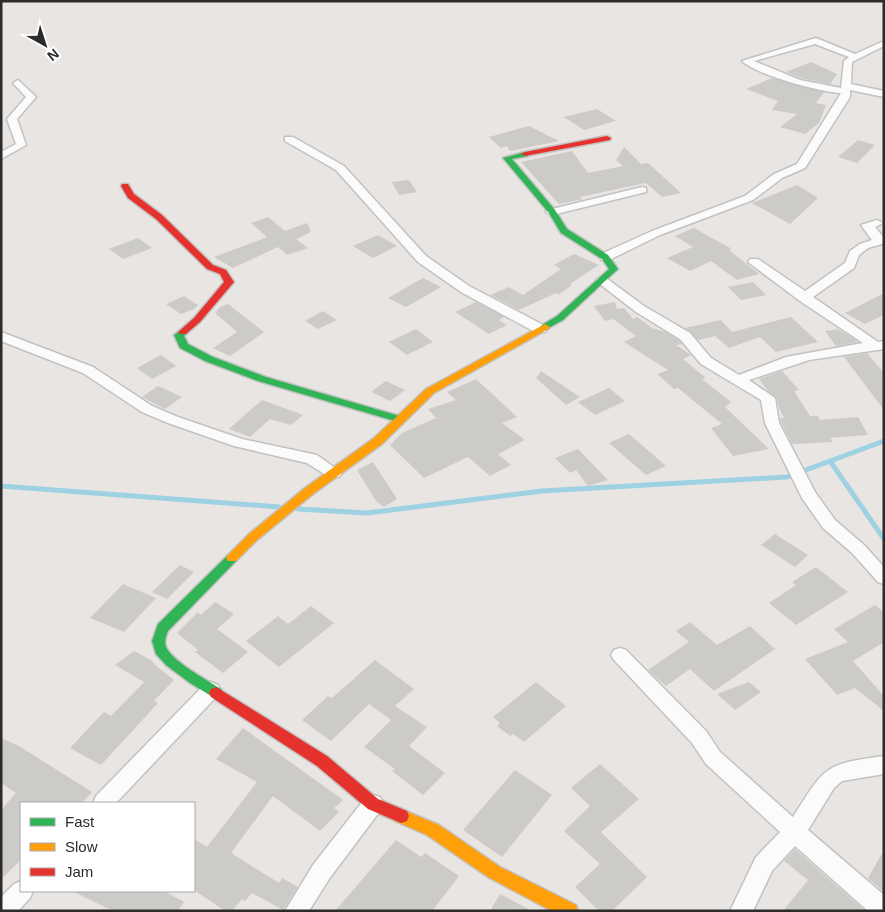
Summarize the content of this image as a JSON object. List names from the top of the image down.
{
  "legend": ["Fast", "Slow", "Jam"],
  "north": "bottom right"
}
